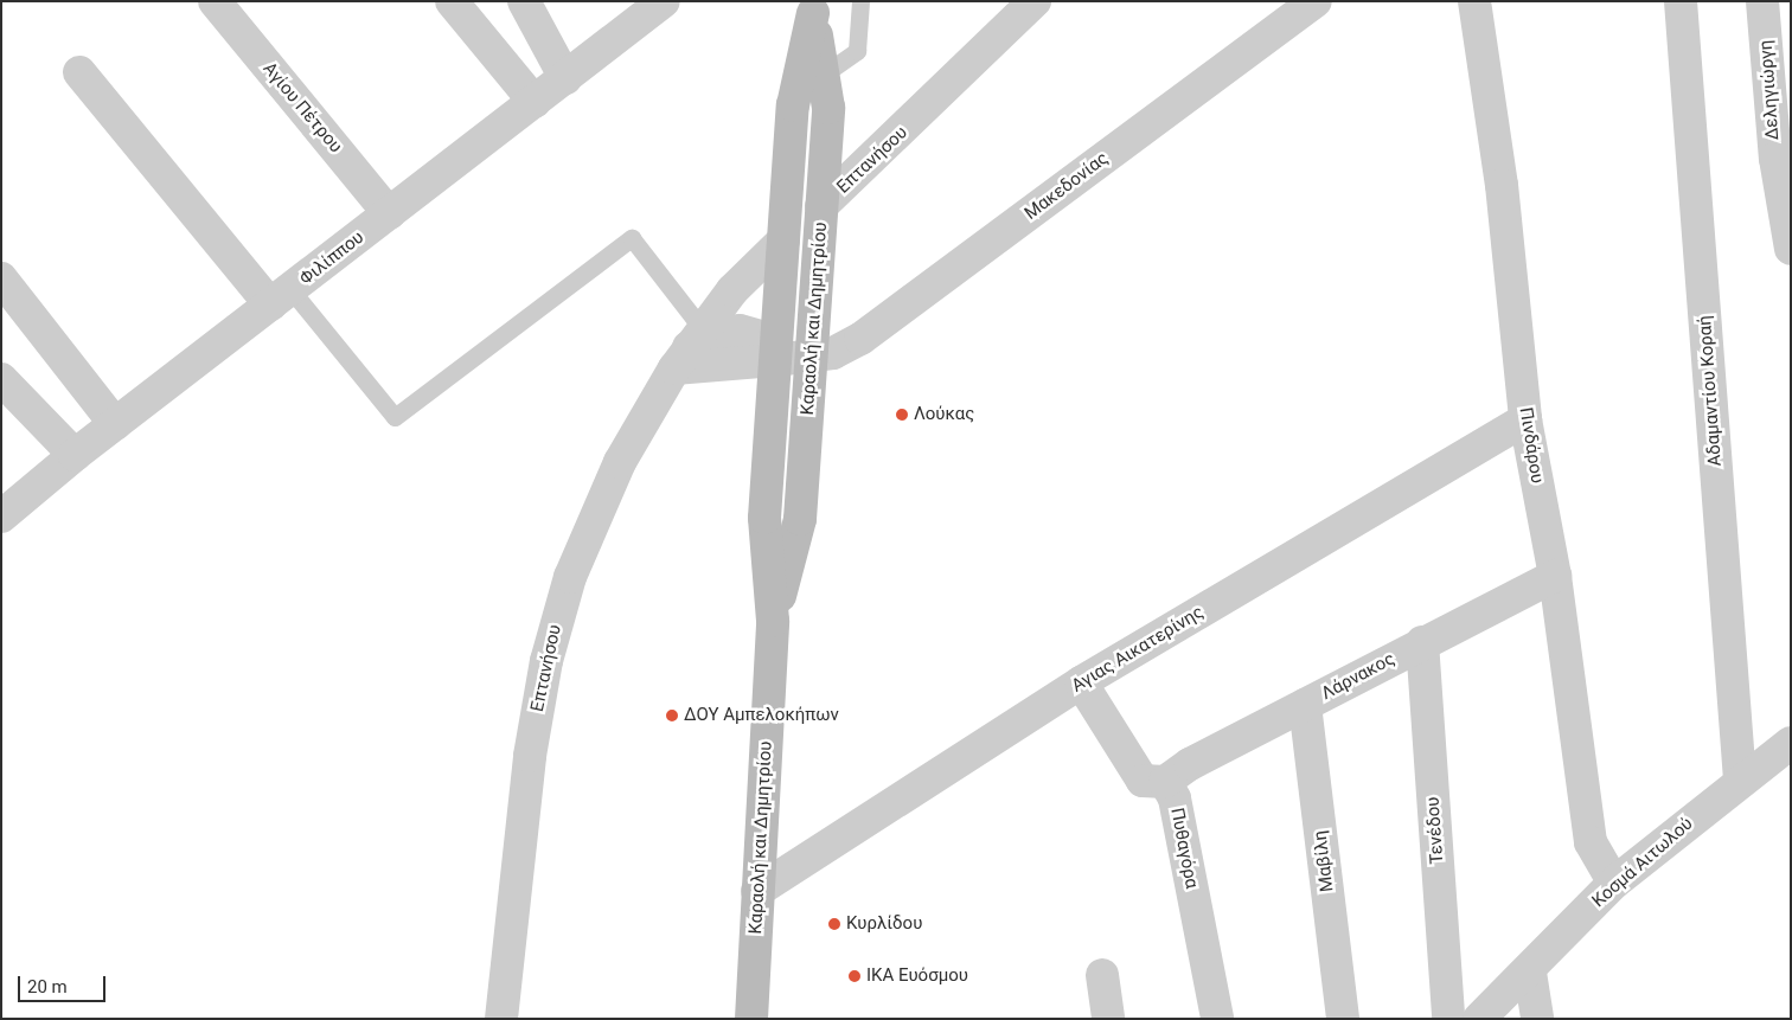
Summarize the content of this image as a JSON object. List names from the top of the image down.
{
  "streets": {
    "main road": ["Καραολή και Δημητρίου"],
    "street": [
      "Δεληγιώργη",
      "Αγίου Πέτρου",
      "Επτανήσου",
      "Μακεδονίας",
      "Φιλίππου",
      "Αδαμαντίου Κοραή",
      "Πινδάρου",
      "Αγιας Αικατερίνης",
      "Λάρνακος",
      "Τενέδου",
      "Πυθαγόρα",
      "Μαβίλη",
      "Κοσμά Αιτωλού"
    ]
  },
  "crossings": [
    ["Αγίου Πέτρου", "Φιλίππου"],
    ["Επτανήσου", "Καραολή και Δημητρίου"],
    ["Μακεδονίας", "Καραολή και Δημητρίου"],
    ["Καραολή και Δημητρίου", "Αγιας Αικατερίνης"],
    ["Αδαμαντίου Κοραή", "Κοσμά Αιτωλού"],
    ["Πινδάρου", "Αγιας Αικατερίνης"],
    ["Πινδάρου", "Λάρνακος"],
    ["Πινδάρου", "Κοσμά Αιτωλού"],
    ["Λάρνακος", "Τενέδου"],
    ["Λάρνακος", "Πυθαγόρα"],
    ["Λάρνακος", "Μαβίλη"]
  ],
  "places": [
    "Λούκας",
    "ΔΟΥ Αμπελοκήπων",
    "Κυρλίδου",
    "ΙΚΑ Ευόσμου"
  ],
  "scale_bar": "20 m"
}
